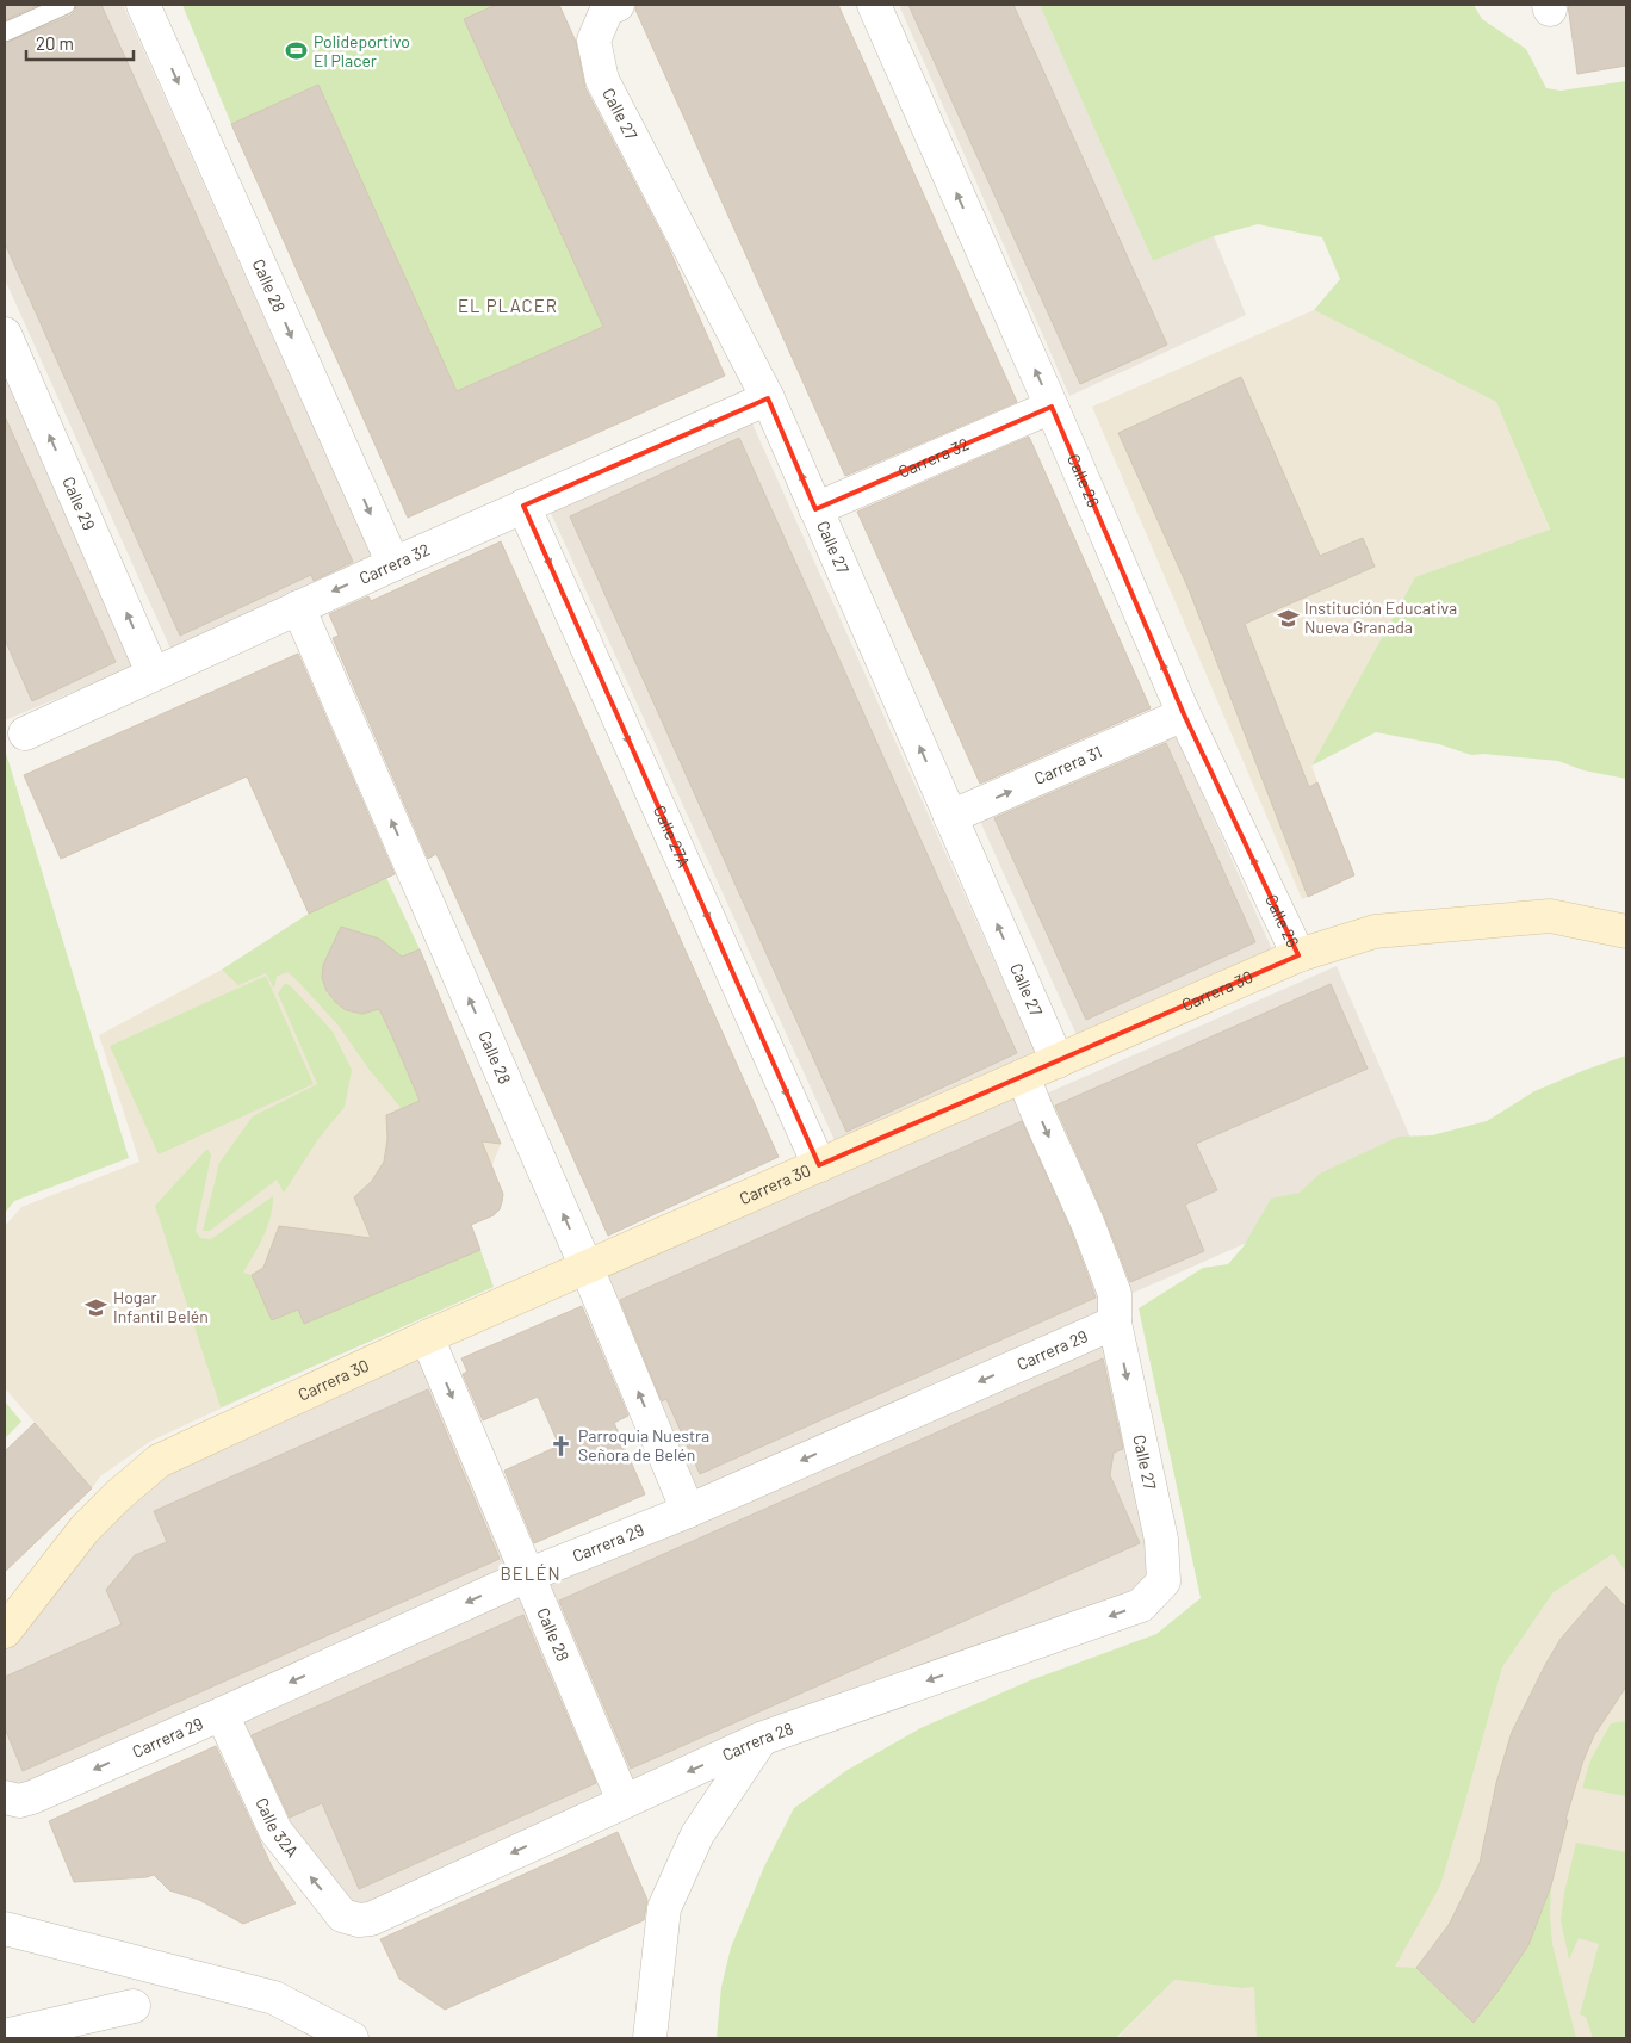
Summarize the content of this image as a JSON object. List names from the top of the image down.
{
  "streets": {
    "street": [
      "Calle 27",
      "Calle 28",
      "Carrera 32",
      "Calle 26",
      "Calle 29",
      "Carrera 31",
      "Calle 27A",
      "Carrera 30",
      "Carrera 29",
      "Carrera 28",
      "Calle 32A"
    ]
  },
  "crossings": [
    ["Calle 27", "Carrera 32"],
    ["Calle 27", "Carrera 31"],
    ["Calle 27", "Carrera 30"],
    ["Calle 27", "Carrera 29"],
    ["Calle 27", "Carrera 28"],
    ["Calle 28", "Carrera 32"],
    ["Calle 28", "Carrera 30"],
    ["Calle 28", "Carrera 29"],
    ["Calle 28", "Carrera 28"],
    ["Carrera 32", "Calle 26"],
    ["Carrera 32", "Calle 29"],
    ["Carrera 32", "Calle 27A"],
    ["Calle 26", "Carrera 31"],
    ["Calle 26", "Carrera 30"],
    ["Calle 27A", "Carrera 30"],
    ["Carrera 29", "Calle 32A"],
    ["Carrera 28", "Calle 32A"]
  ],
  "one_way": [
    "Calle 26",
    "Calle 29",
    "Carrera 31",
    "Calle 27A",
    "Carrera 29",
    "Carrera 28",
    "Calle 32A"
  ],
  "districts": ["EL PLACER", "BELÉN"],
  "places": {
    "sports": ["Polideportivo El Placer"],
    "school or university": ["Institución Educativa Nueva Granada", "Hogar Infantil Belén"],
    "church": ["Parroquia Nuestra Señora de Belén"]
  },
  "scale_bar": "20 m"
}
